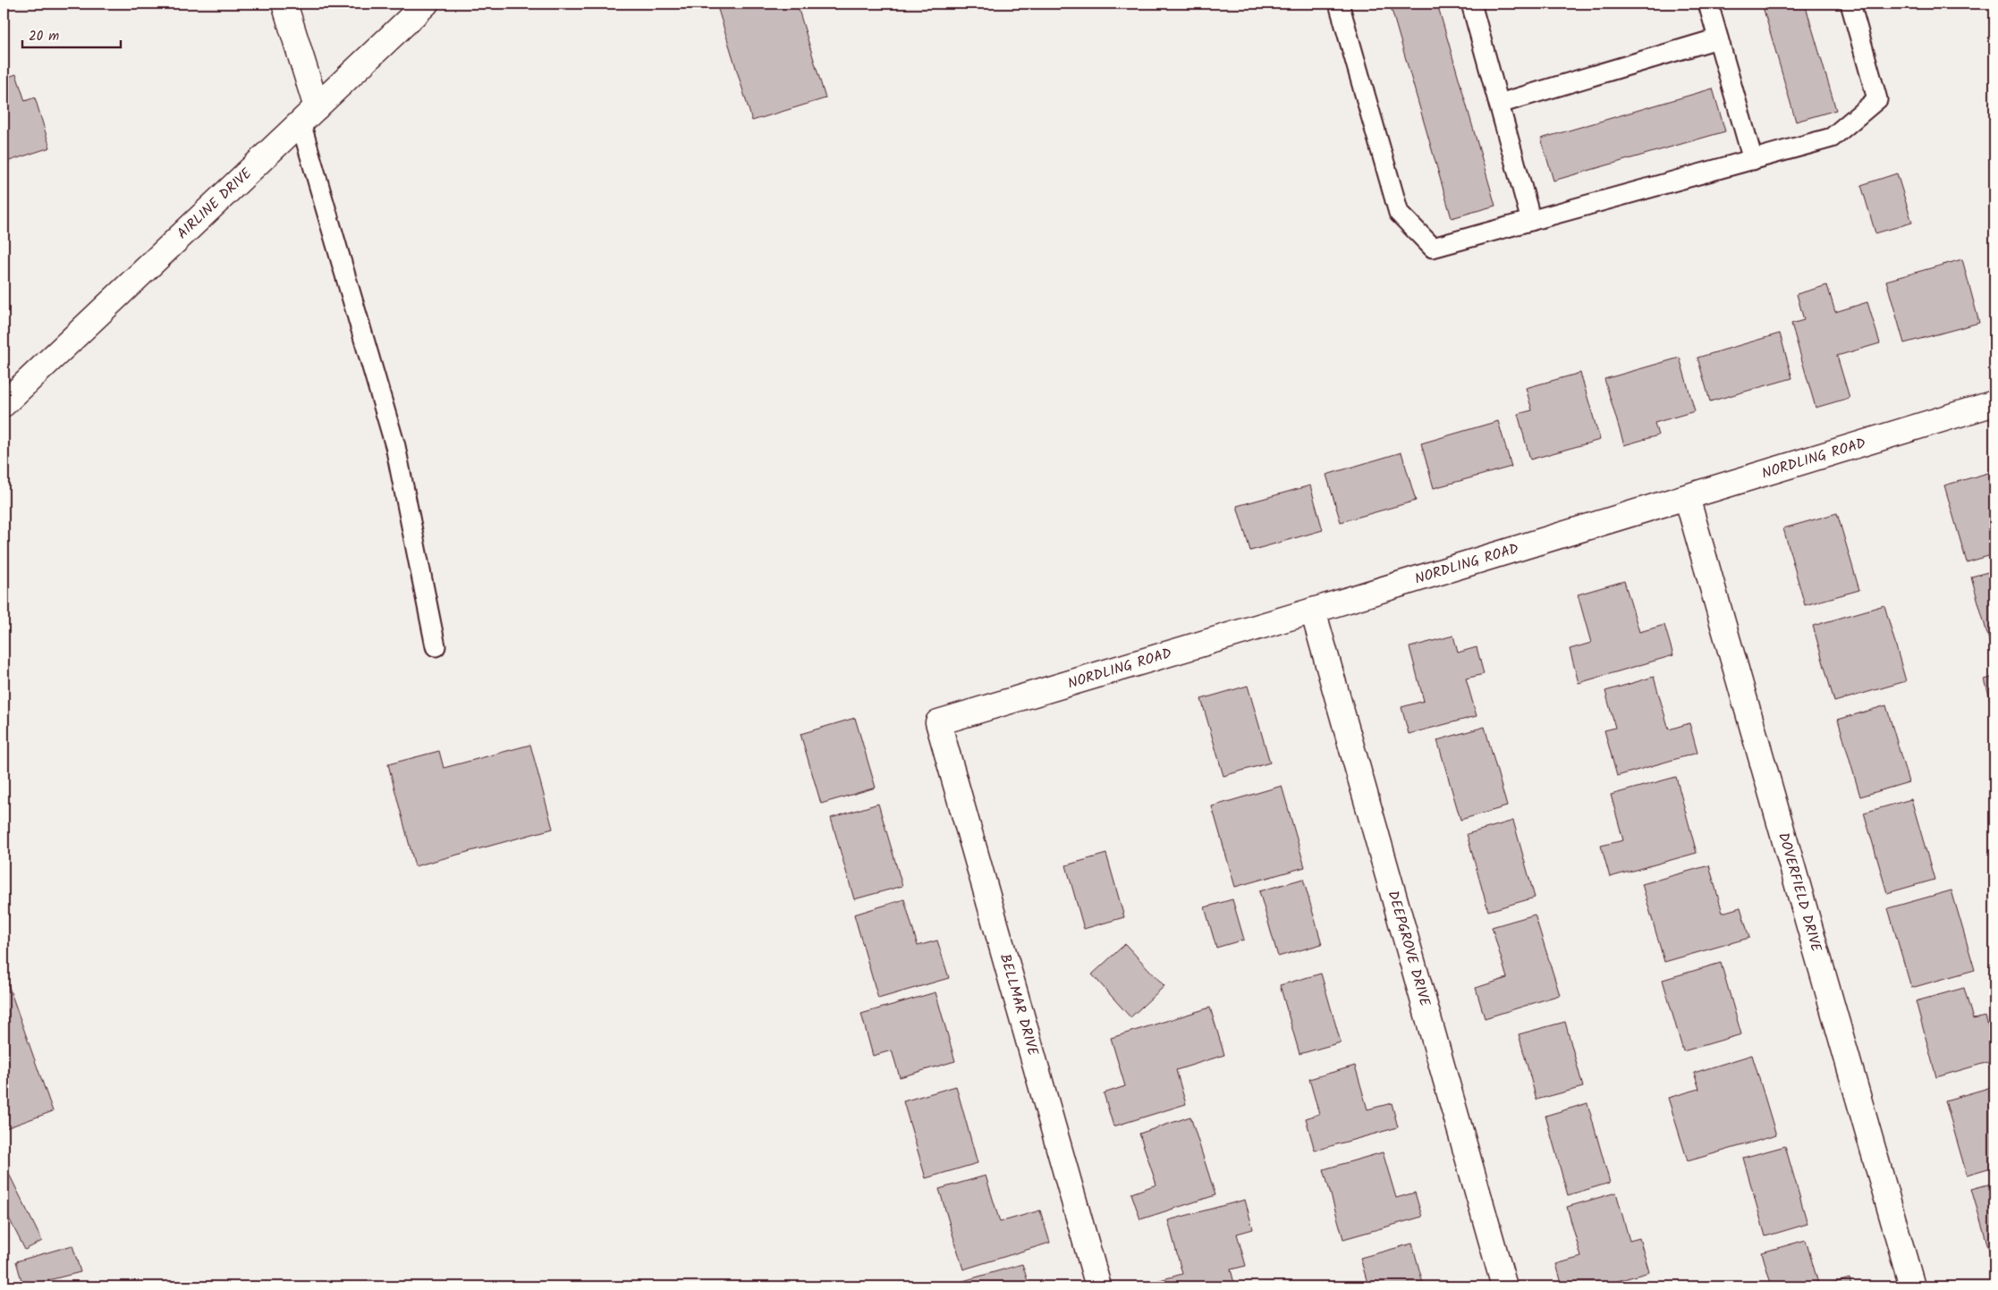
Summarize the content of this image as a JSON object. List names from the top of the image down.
{
  "streets": {
    "street": [
      "AIRLINE DRIVE",
      "NORDLING ROAD",
      "DOVERFIELD DRIVE",
      "DEEPGROVE DRIVE",
      "BELLMAR DRIVE"
    ]
  },
  "crossings": [
    ["NORDLING ROAD", "DOVERFIELD DRIVE"],
    ["NORDLING ROAD", "DEEPGROVE DRIVE"],
    ["NORDLING ROAD", "BELLMAR DRIVE"]
  ],
  "scale_bar": "20 m"
}
